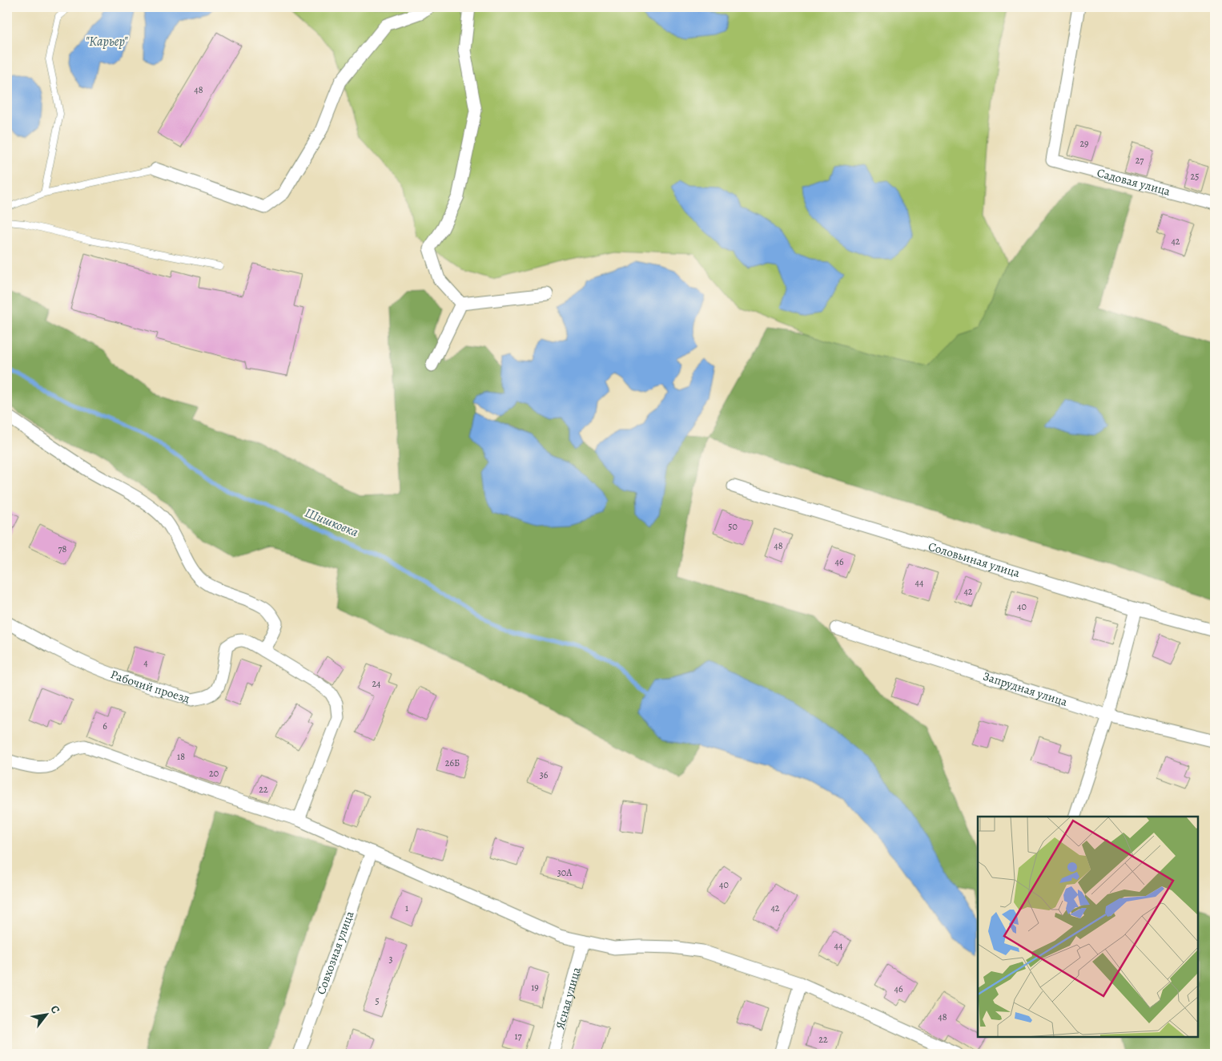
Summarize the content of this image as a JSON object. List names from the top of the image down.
{
  "streets": {
    "street": [
      "Садовая улица",
      "Соловьиная улица",
      "Рабочий проезд",
      "Запрудная улица",
      "Совхозная улица",
      "Ясная улица"
    ]
  },
  "water": ["\"Карьер\"", "Шишковка"],
  "house_numbers": [
    "48",
    "29",
    "27",
    "25",
    "42",
    "50",
    "48",
    "78",
    "46",
    "44",
    "42",
    "40",
    "4",
    "24",
    "6",
    "18",
    "26Б",
    "20",
    "36",
    "22",
    "30А",
    "40",
    "1",
    "42",
    "44",
    "3",
    "19",
    "46",
    "5",
    "48",
    "17",
    "22"
  ],
  "north": "top right"
}
